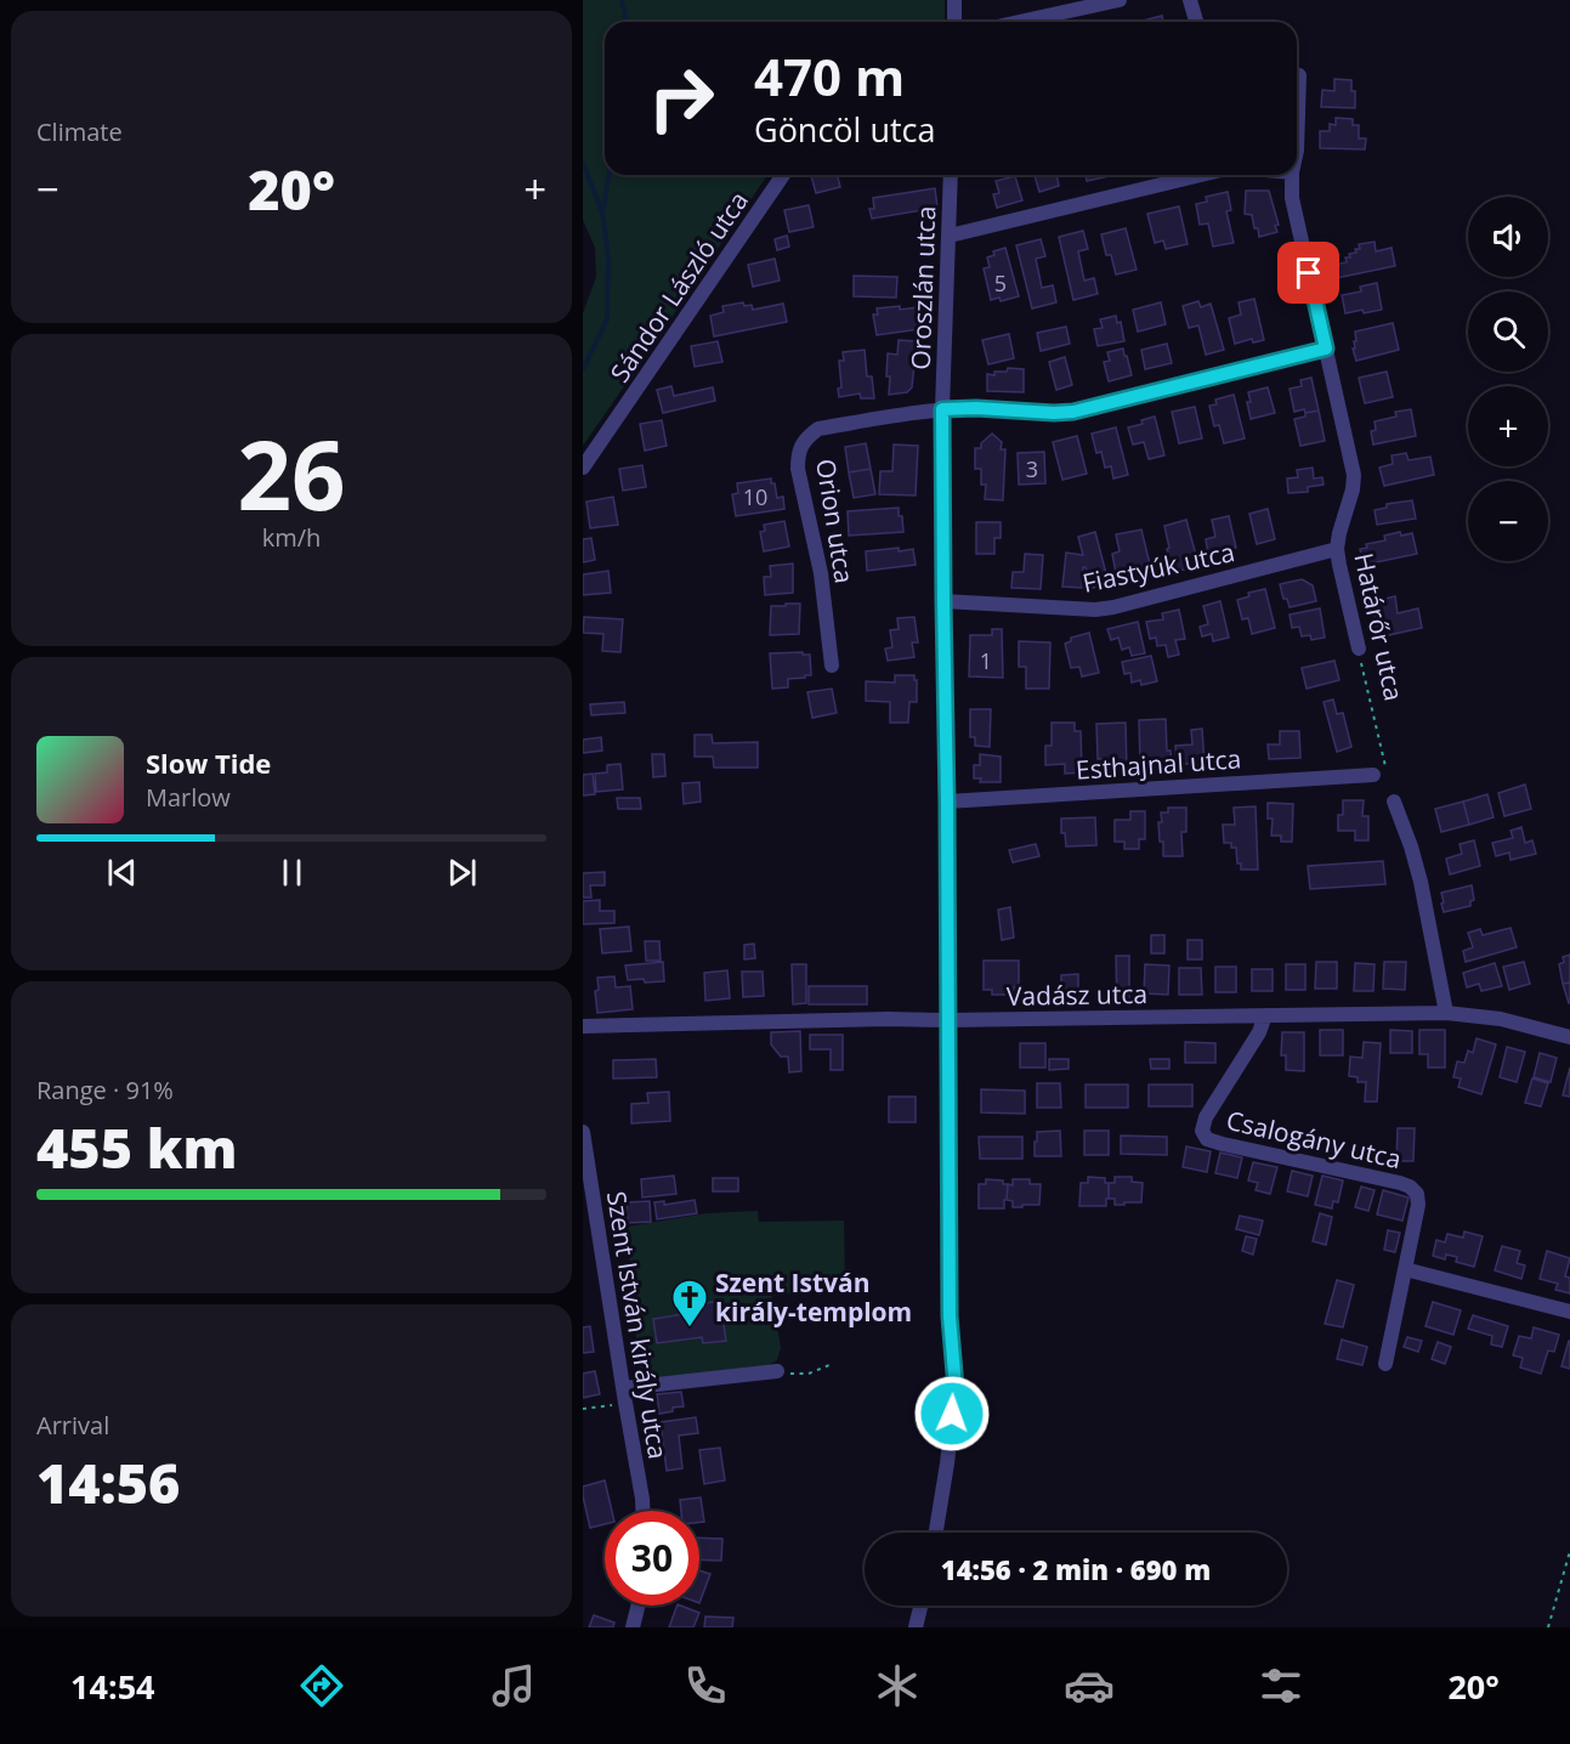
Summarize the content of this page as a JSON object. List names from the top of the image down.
{
  "streets": {
    "street": [
      "Sándor László utca",
      "Oroszlán utca",
      "Orion utca",
      "Fiastyúk utca",
      "Határőr utca",
      "Esthajnal utca",
      "Vadász utca",
      "Csalogány utca",
      "Szent István király utca"
    ]
  },
  "crossings": [
    ["Oroszlán utca", "Orion utca"],
    ["Oroszlán utca", "Fiastyúk utca"],
    ["Oroszlán utca", "Esthajnal utca"],
    ["Oroszlán utca", "Vadász utca"],
    ["Orion utca", "Határőr utca"],
    ["Fiastyúk utca", "Határőr utca"],
    ["Határőr utca", "Esthajnal utca"],
    ["Vadász utca", "Csalogány utca"]
  ],
  "places": {
    "church": ["Szent István király-templom"]
  },
  "house_numbers": [
    "5",
    "3",
    "10",
    "1"
  ],
  "page": {
    "tile": [
      "Climate",
      ["26", "km/h"],
      ["Range · 91%", "455 km"],
      ["Arrival", "14:56"]
    ],
    "turn": ["470 m", "Göncöl utca"],
    "heat": ["−", "20°", "+"],
    "map_buttons": ["+", "−"],
    "song": ["Slow Tide", "Marlow"],
    "limit": "30",
    "trip": "14:56 · 2 min · 690 m",
    "tabs": ["14:54", "20°"]
  }
}
